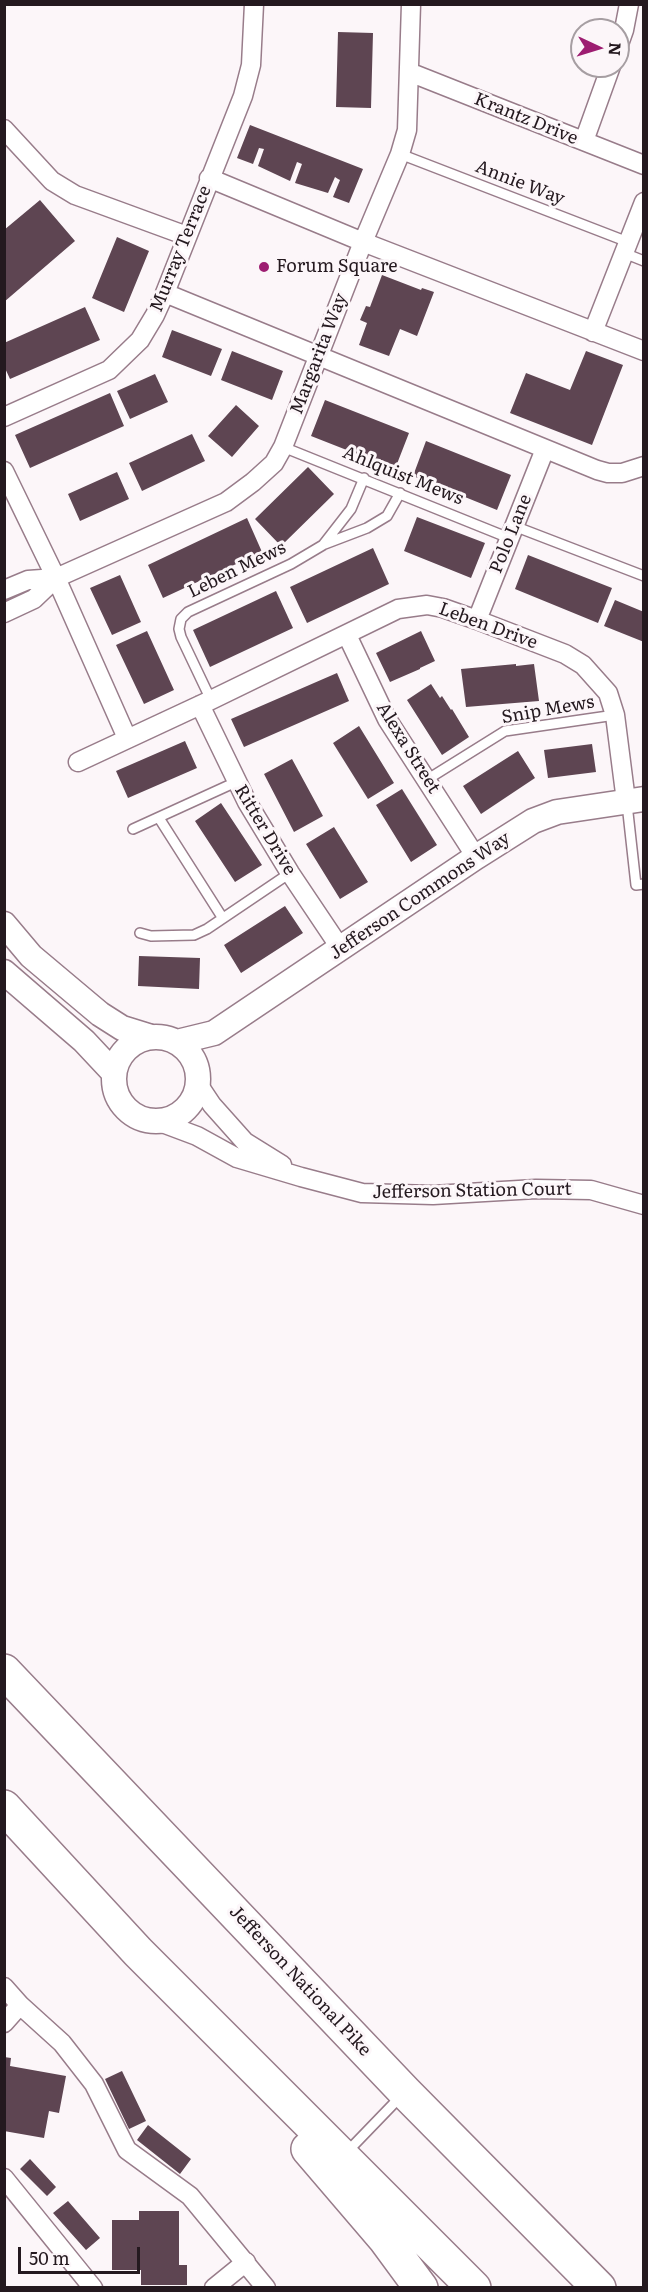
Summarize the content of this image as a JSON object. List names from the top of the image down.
{
  "streets": {
    "highway": ["Jefferson National Pike"],
    "street": [
      "Krantz Drive",
      "Murray Terrace",
      "Margarita Way",
      "Polo Lane",
      "Leben Drive",
      "Alexa Street",
      "Ritter Drive",
      "Jefferson Commons Way",
      "Jefferson Station Court"
    ],
    "lane": [
      "Annie Way",
      "Ahlquist Mews",
      "Leben Mews",
      "Snip Mews"
    ]
  },
  "crossings": [
    ["Krantz Drive", "Margarita Way"],
    ["Annie Way", "Margarita Way"],
    ["Margarita Way", "Ahlquist Mews"],
    ["Ahlquist Mews", "Polo Lane"],
    ["Ahlquist Mews", "Leben Mews"],
    ["Polo Lane", "Leben Drive"],
    ["Leben Mews", "Leben Drive"],
    ["Leben Mews", "Ritter Drive"],
    ["Leben Drive", "Snip Mews"],
    ["Leben Drive", "Alexa Street"],
    ["Leben Drive", "Ritter Drive"],
    ["Leben Drive", "Jefferson Commons Way"],
    ["Snip Mews", "Alexa Street"],
    ["Alexa Street", "Jefferson Commons Way"],
    ["Ritter Drive", "Jefferson Commons Way"],
    ["Jefferson Commons Way", "Jefferson Station Court"]
  ],
  "places": ["Forum Square"],
  "scale_bar": "50 m",
  "north": "right"
}
